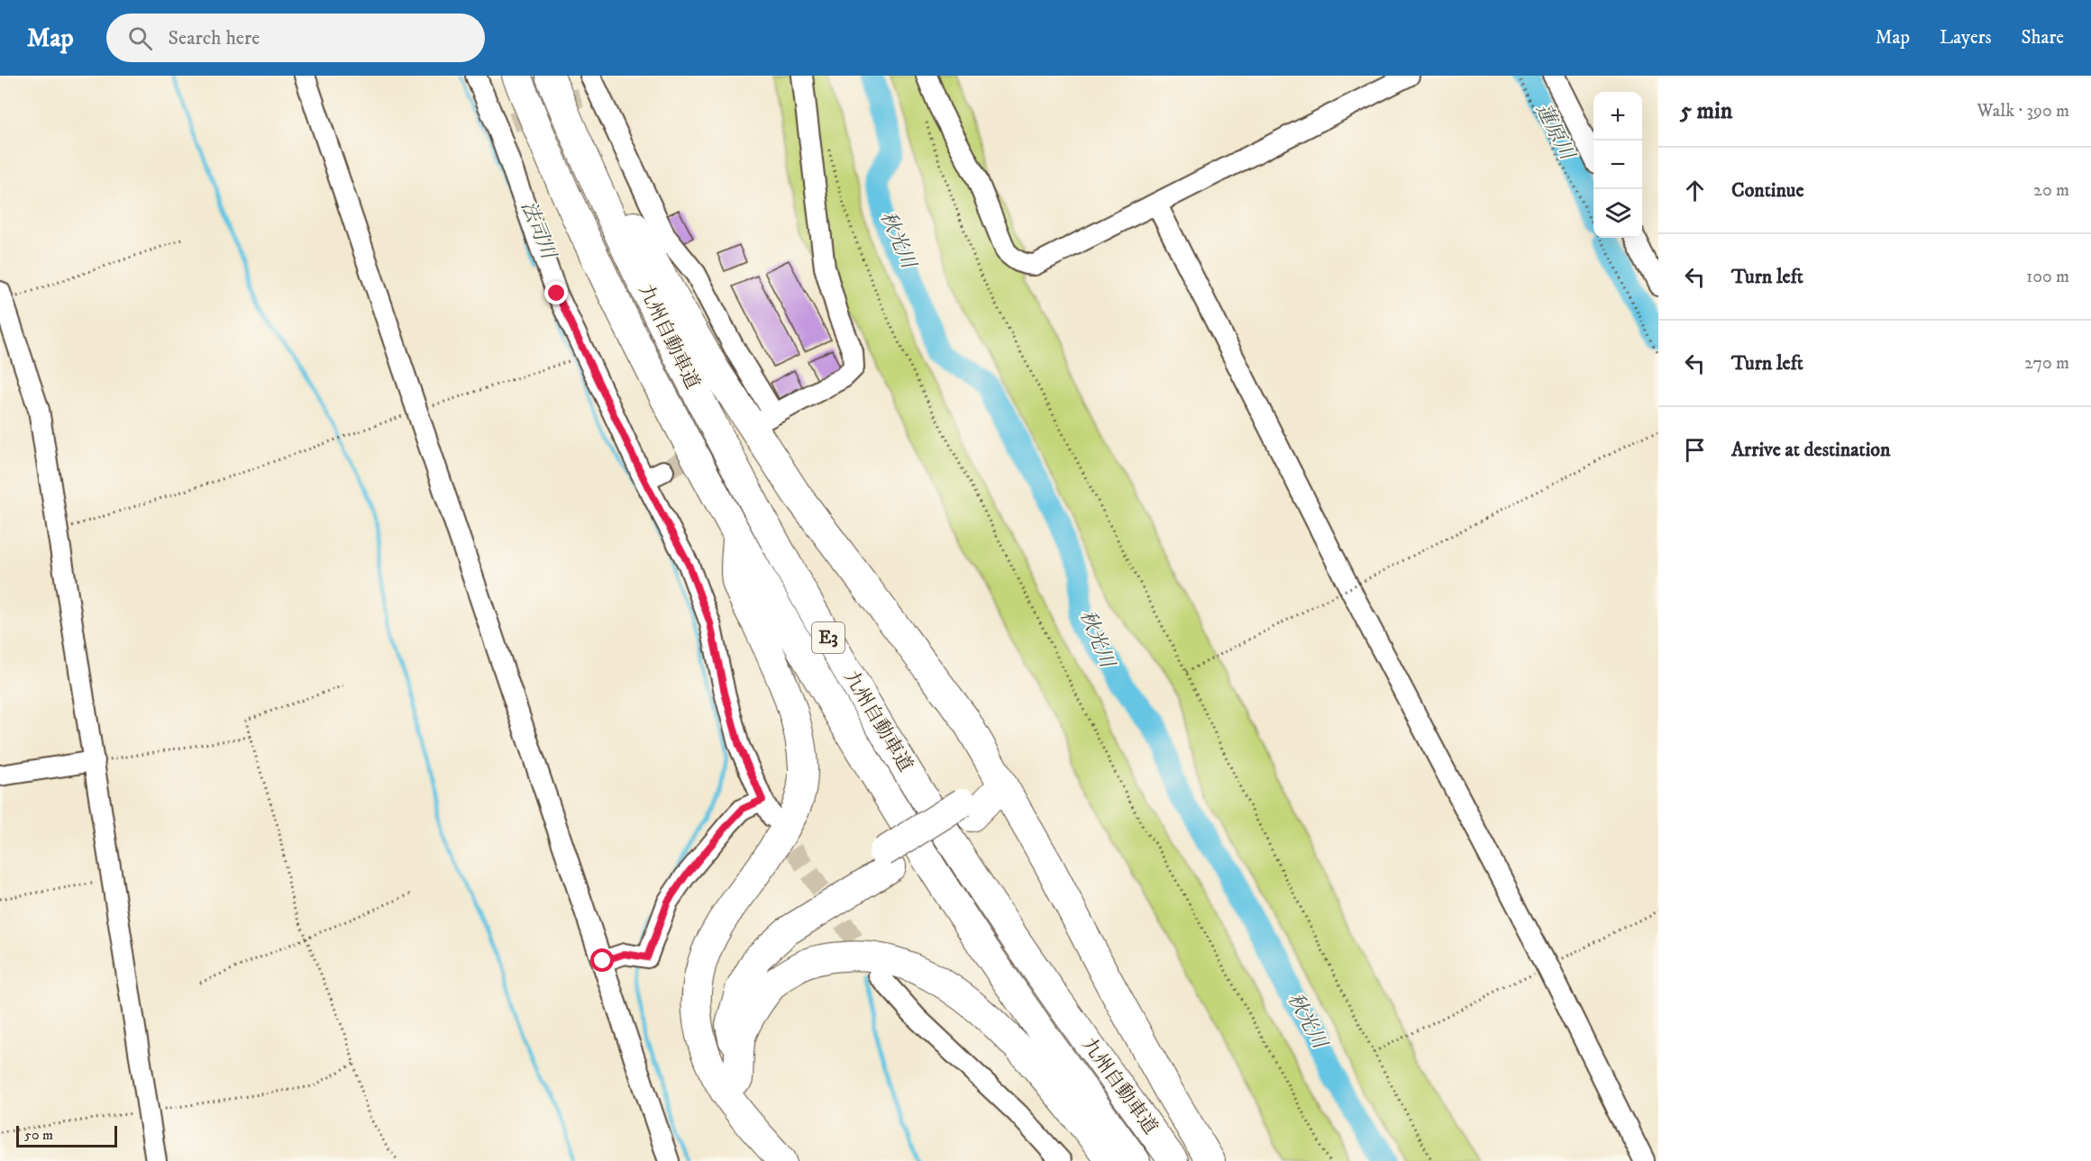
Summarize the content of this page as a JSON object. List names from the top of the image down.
{
  "streets": {
    "highway": ["九州自動車道", "E3"]
  },
  "water": ["蓮原川", "法司川", "秋光川"],
  "scale_bar": "50 m",
  "page": {
    "header": "Map",
    "search": "Search here",
    "nav": ["Map", "Layers", "Share"],
    "heading": ["5 min", "Walk · 390 m"],
    "map_buttons": ["+", "−"],
    "list": [
      ["Continue", "20 m"],
      ["Turn left", "100 m"],
      ["Turn left", "270 m"],
      "Arrive at destination"
    ],
    "scale": "50 m"
  }
}
